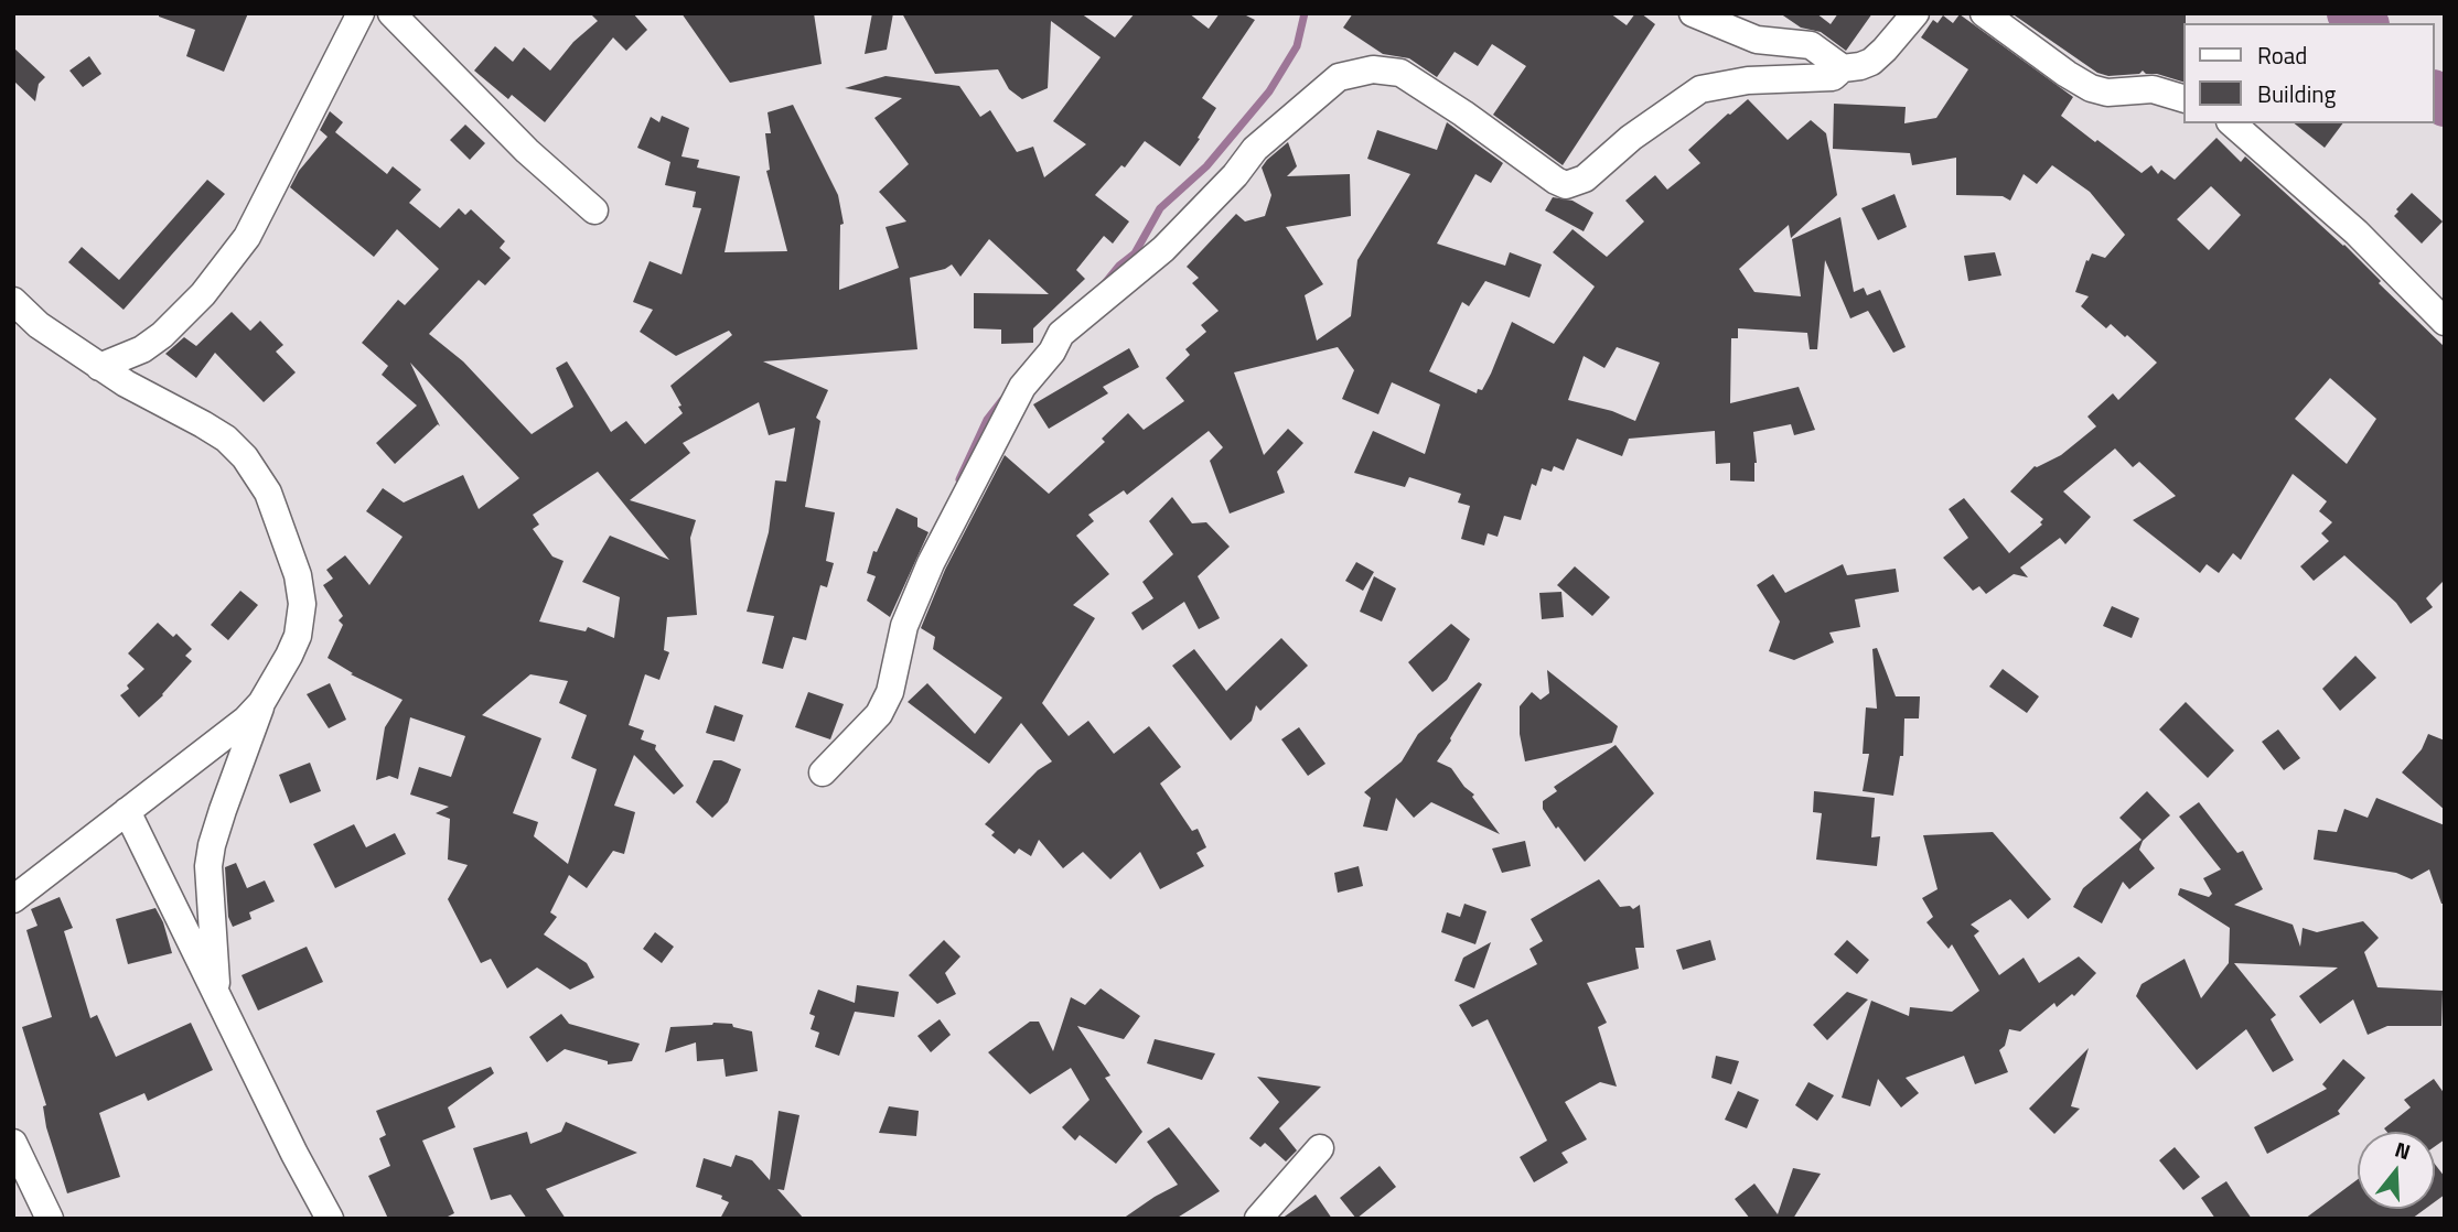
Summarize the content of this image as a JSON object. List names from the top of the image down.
{
  "legend": ["Road", "Building"],
  "north": "top"
}
